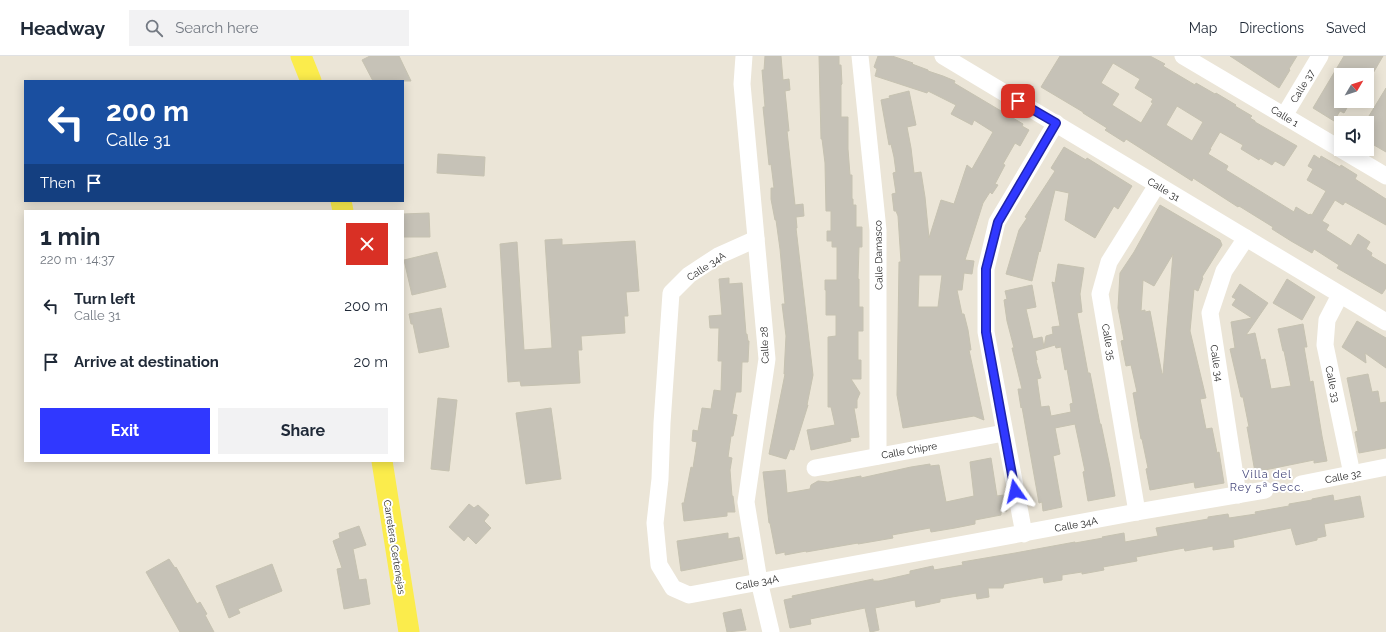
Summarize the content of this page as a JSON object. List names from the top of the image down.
{
  "streets": {
    "main road": ["Carretera Certenejas"],
    "street": [
      "Calle 37",
      "Calle 1",
      "Calle 31",
      "Calle Damasco",
      "Calle 34A",
      "Calle 35",
      "Calle 28",
      "Calle 34",
      "Calle 33",
      "Calle Chipre",
      "Calle 32"
    ]
  },
  "crossings": [
    ["Calle 37", "Calle 1"],
    ["Calle 31", "Calle 35"],
    ["Calle 31", "Calle 34"],
    ["Calle 31", "Calle 33"],
    ["Calle Damasco", "Calle Chipre"],
    ["Calle 34A", "Calle 35"],
    ["Calle 34A", "Calle 28"],
    ["Calle 34A", "Calle 34"],
    ["Calle 33", "Calle 32"]
  ],
  "districts": ["Villa del Rey 5ª Secc."],
  "north": "top right",
  "page": {
    "header": "Headway",
    "search": "Search here",
    "nav": ["Map", "Directions", "Saved"],
    "turn": ["200 m", "Calle 31"],
    "then": "Then",
    "heading": ["1 min", "220 m · 14:37"],
    "list": [
      {
        "name": "Turn left",
        "note": "Calle 31",
        "value": "200 m"
      },
      {
        "name": "Arrive at destination",
        "value": "20 m"
      }
    ],
    "buttons": ["Exit", "Share"]
  }
}
